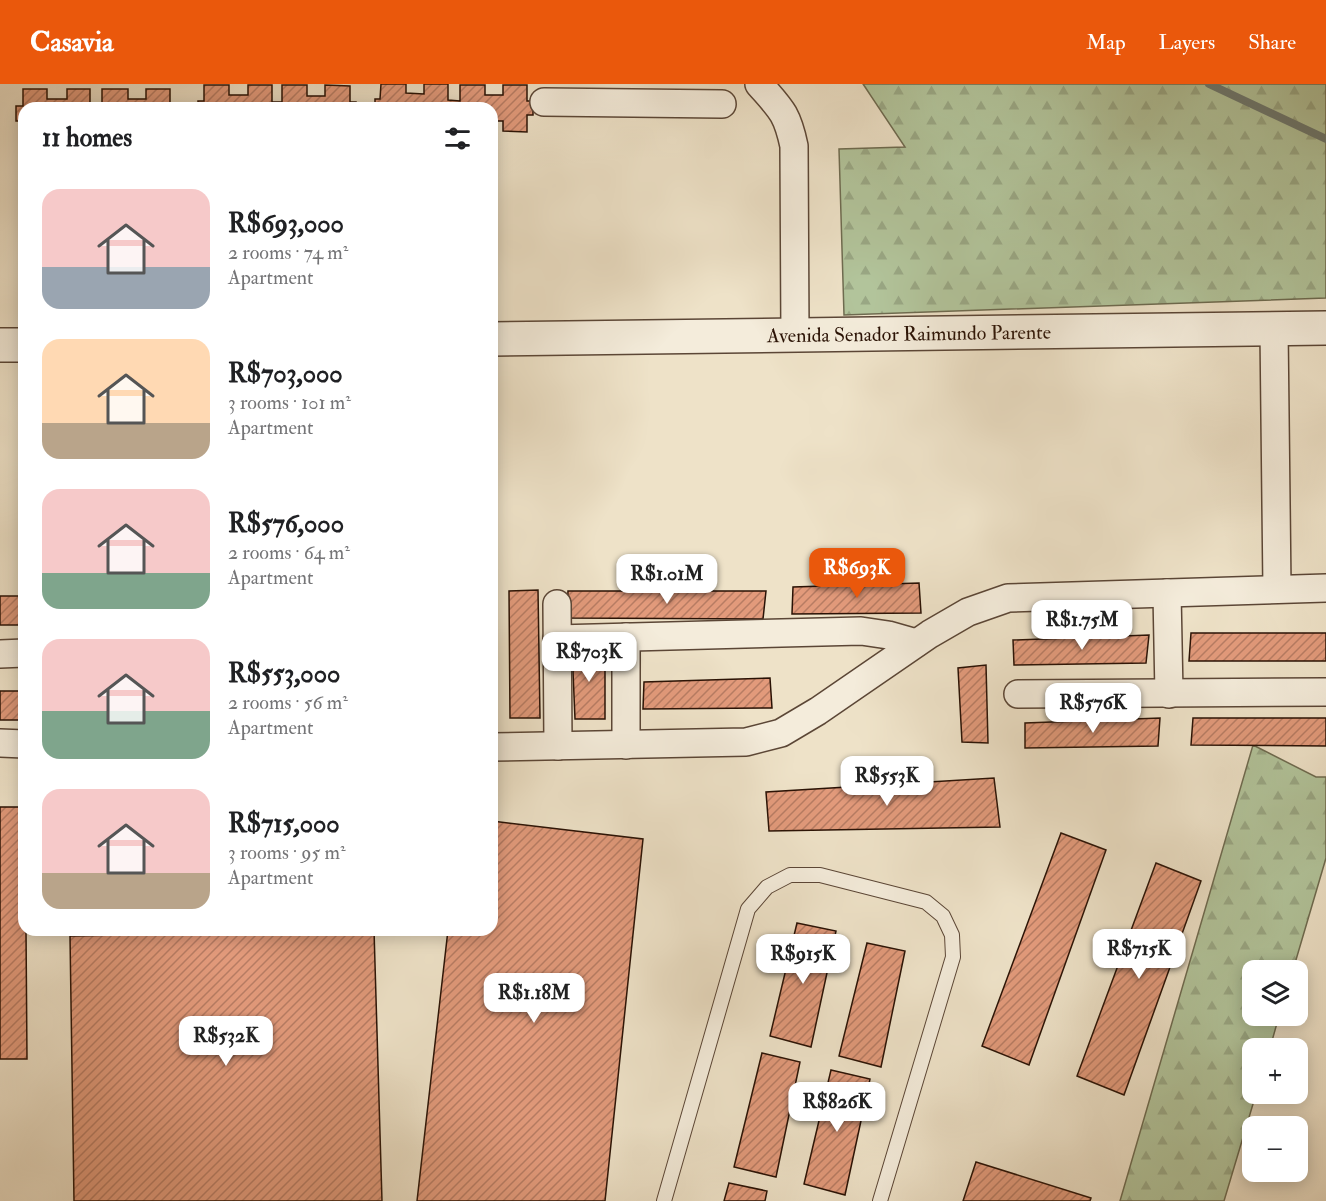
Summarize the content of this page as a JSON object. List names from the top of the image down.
{
  "streets": {
    "street": ["Avenida Senador Raimundo Parente"]
  },
  "page": {
    "header": "Casavia",
    "nav": ["Map", "Layers", "Share"],
    "heading": "11 homes",
    "list": [
      {
        "name": "R$693,000",
        "note": "2 rooms · 74 m² · Apartment"
      },
      {
        "name": "R$703,000",
        "note": "3 rooms · 101 m² · Apartment"
      },
      {
        "name": "R$576,000",
        "note": "2 rooms · 64 m² · Apartment"
      },
      {
        "name": "R$553,000",
        "note": "2 rooms · 56 m² · Apartment"
      },
      {
        "name": "R$715,000",
        "note": "3 rooms · 95 m² · Apartment"
      }
    ],
    "price": [
      "R$693K",
      "R$1.01M",
      "R$1.75M",
      "R$703K",
      "R$576K",
      "R$553K",
      "R$715K",
      "R$915K",
      "R$1.18M",
      "R$532K",
      "R$826K"
    ],
    "map_buttons": ["+", "−"]
  }
}
